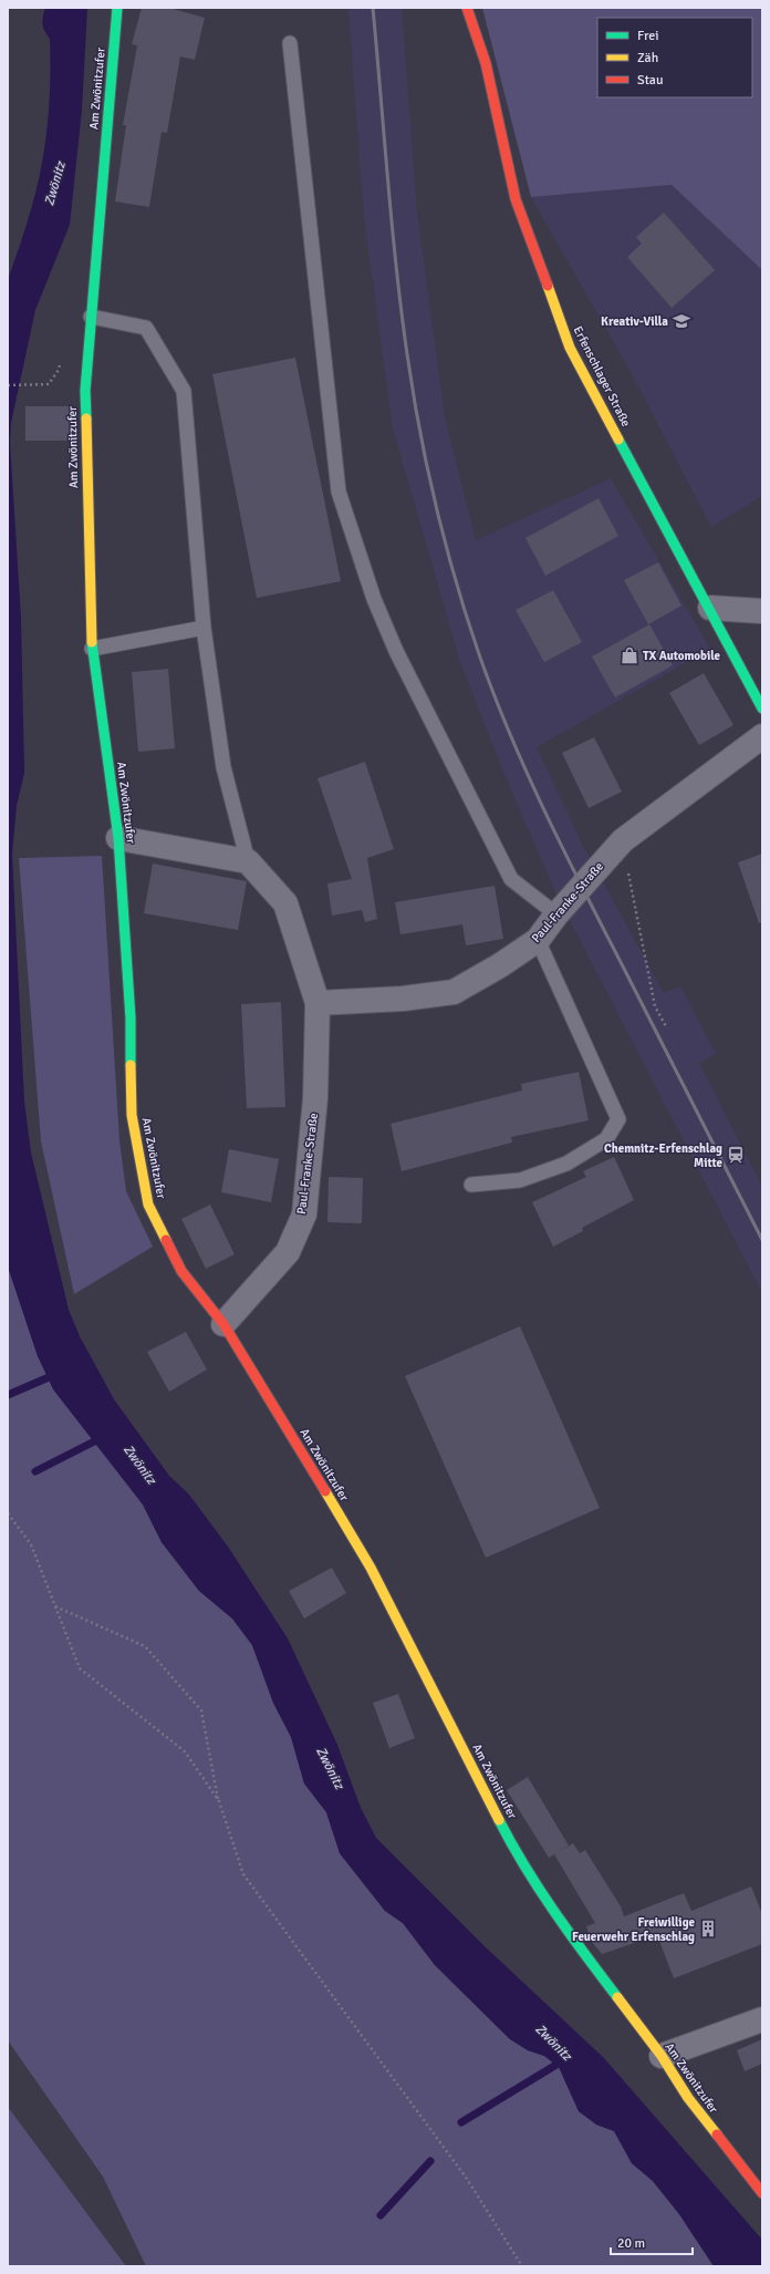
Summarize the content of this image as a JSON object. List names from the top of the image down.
{
  "streets": {
    "street": ["Am Zwönitzufer", "Erfenschlager Straße", "Paul-Franke-Straße"]
  },
  "crossings": [
    ["Am Zwönitzufer", "Paul-Franke-Straße"]
  ],
  "water": ["Zwönitz"],
  "places": {
    "school or university": ["Kreativ-Villa"],
    "shop": ["TX Automobile"],
    "station": ["Chemnitz-Erfenschlag Mitte"],
    "building": ["Freiwillige Feuerwehr Erfenschlag"]
  },
  "legend": ["Frei", "Zäh", "Stau"],
  "scale_bar": "20 m"
}
